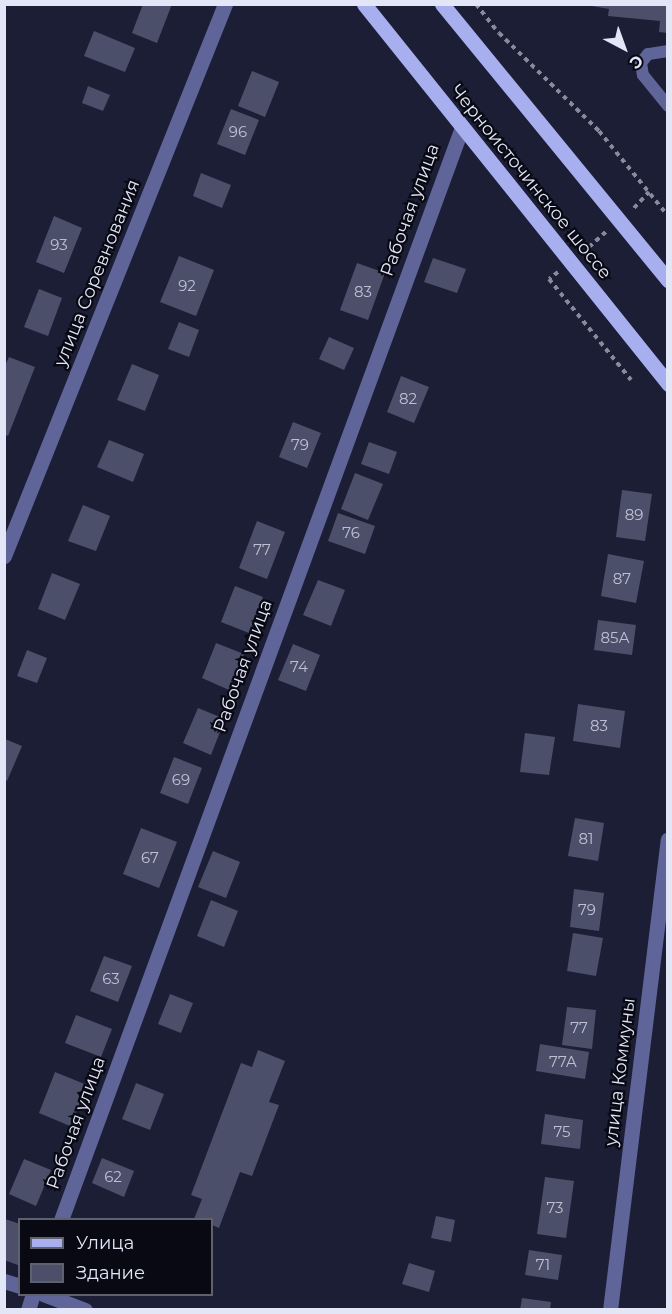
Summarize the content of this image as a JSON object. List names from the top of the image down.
{
  "streets": {
    "main road": ["Черноисточинское шоссе"],
    "street": ["Рабочая улица", "улица Соревнования", "улица Коммуны"]
  },
  "crossings": [
    ["Черноисточинское шоссе", "Рабочая улица"]
  ],
  "house_numbers": [
    "96",
    "93",
    "92",
    "83",
    "82",
    "79",
    "89",
    "76",
    "77",
    "87",
    "85А",
    "74",
    "83",
    "69",
    "81",
    "67",
    "79",
    "63",
    "77",
    "77А",
    "75",
    "62",
    "73",
    "71"
  ],
  "legend": ["Улица", "Здание"],
  "north": "bottom right"
}
